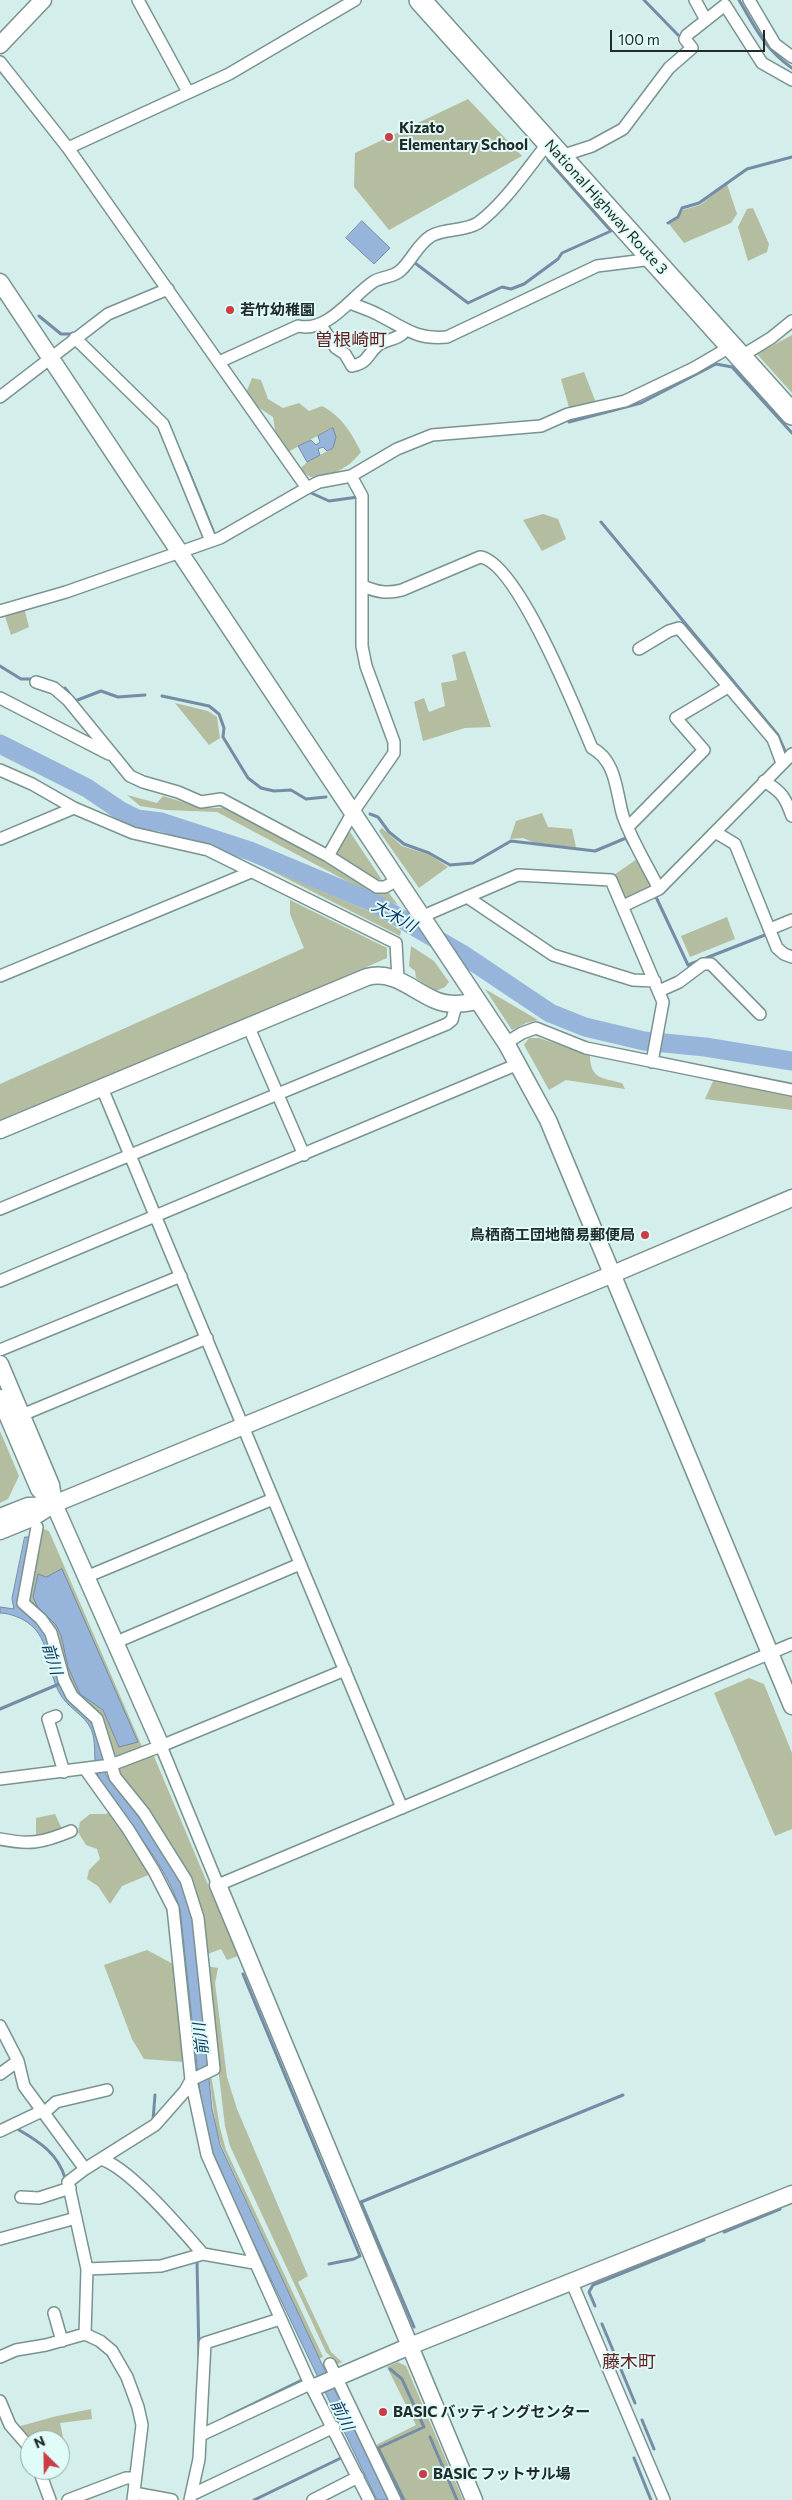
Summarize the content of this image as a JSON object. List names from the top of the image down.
{
  "streets": {
    "highway": ["National Highway Route 3"]
  },
  "districts": ["曽根崎町", "藤木町"],
  "water": ["大木川", "前川"],
  "places": [
    "Kizato Elementary School",
    "若竹幼稚園",
    "鳥栖商工団地簡易郵便局",
    "BASIC バッティングセンター",
    "BASIC フットサル場"
  ],
  "scale_bar": "100 m",
  "north": "top left"
}
